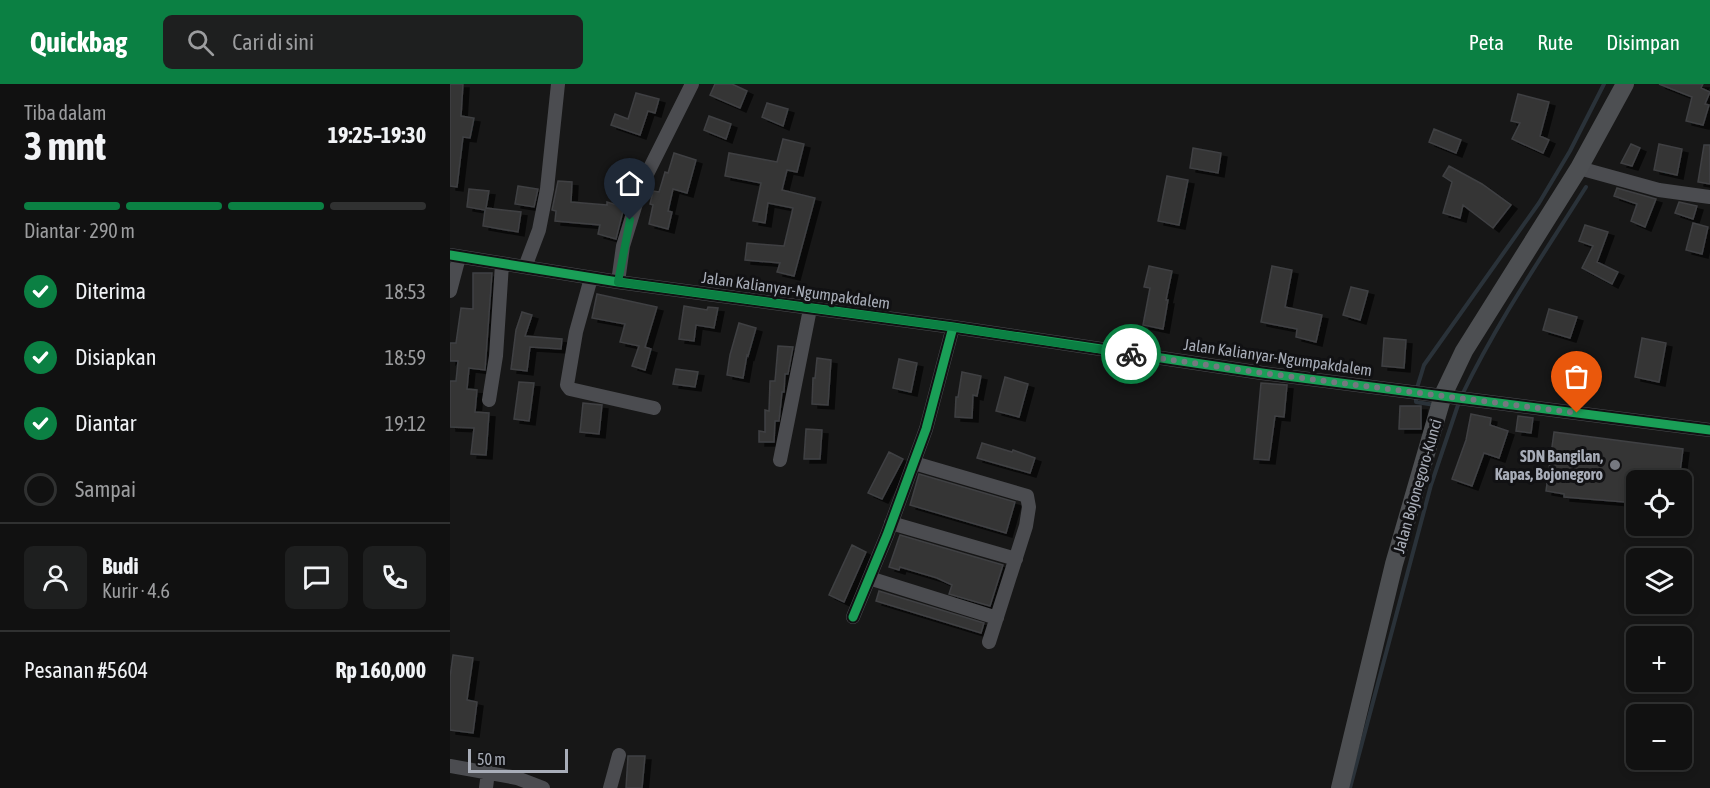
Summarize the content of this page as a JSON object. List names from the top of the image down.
{
  "streets": {
    "main road": ["Jalan Bojonegoro-Kunci"],
    "street": ["Jalan Kalianyar-Ngumpakdalem"]
  },
  "crossings": [
    ["Jalan Kalianyar-Ngumpakdalem", "Jalan Bojonegoro-Kunci"]
  ],
  "places": ["SDN Bangilan, Kapas, Bojonegoro"],
  "scale_bar": "50 m",
  "page": {
    "header": "Quickbag",
    "search": "Cari di sini",
    "nav": ["Peta", "Rute", "Disimpan"],
    "heading": ["3 mnt", "Tiba dalam", "19:25–19:30"],
    "panel": [
      "Budi",
      "Kurir · 4.6",
      "Pesanan #5604",
      "Rp 160,000"
    ],
    "bar": "Diantar · 290 m",
    "list": [
      ["Diterima", "18:53"],
      ["Disiapkan", "18:59"],
      ["Diantar", "19:12"],
      "Sampai"
    ],
    "map_buttons": ["+", "−"],
    "scale": "50 m"
  }
}
